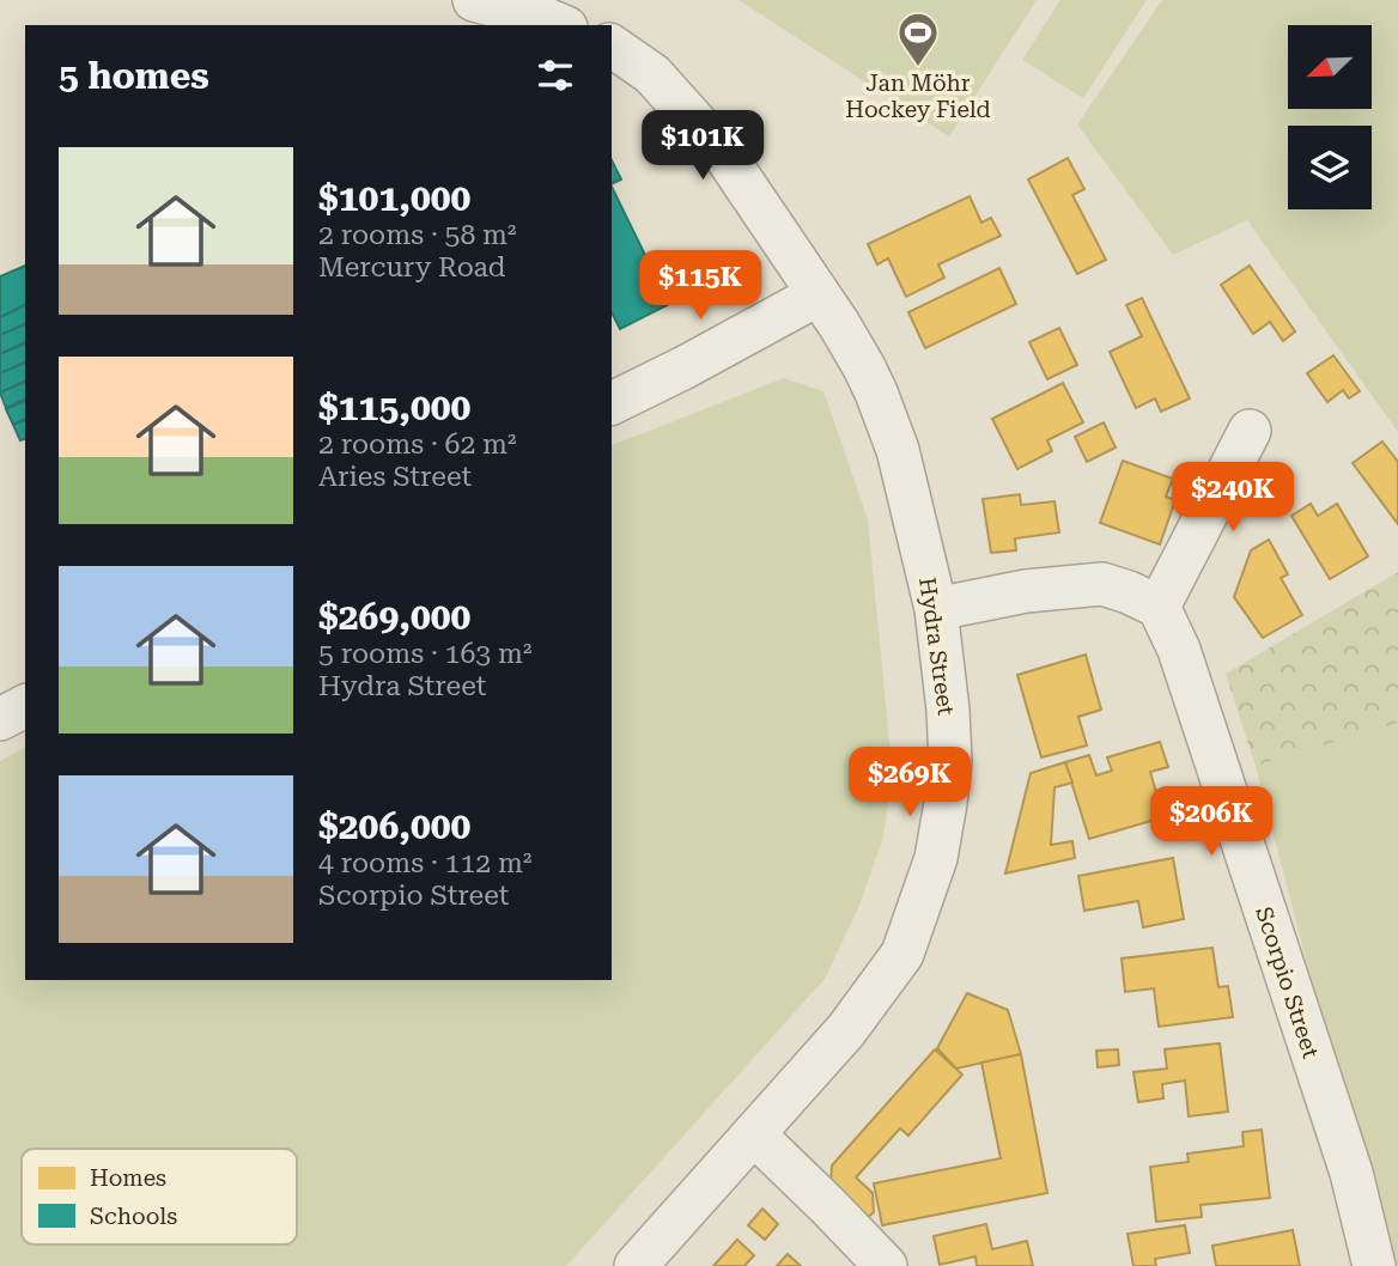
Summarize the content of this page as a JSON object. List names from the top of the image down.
{
  "streets": {
    "street": ["Hydra Street", "Scorpio Street"]
  },
  "places": {
    "sports": ["Jan Möhr Hockey Field"]
  },
  "legend": ["Homes", "Schools"],
  "north": "bottom left",
  "page": {
    "heading": "5 homes",
    "price": [
      "$101K",
      "$115K",
      "$240K",
      "$269K",
      "$206K"
    ],
    "list": [
      {
        "name": "$101,000",
        "note": "2 rooms · 58 m² · Mercury Road"
      },
      {
        "name": "$115,000",
        "note": "2 rooms · 62 m² · Aries Street"
      },
      {
        "name": "$269,000",
        "note": "5 rooms · 163 m² · Hydra Street"
      },
      {
        "name": "$206,000",
        "note": "4 rooms · 112 m² · Scorpio Street"
      }
    ]
  }
}
